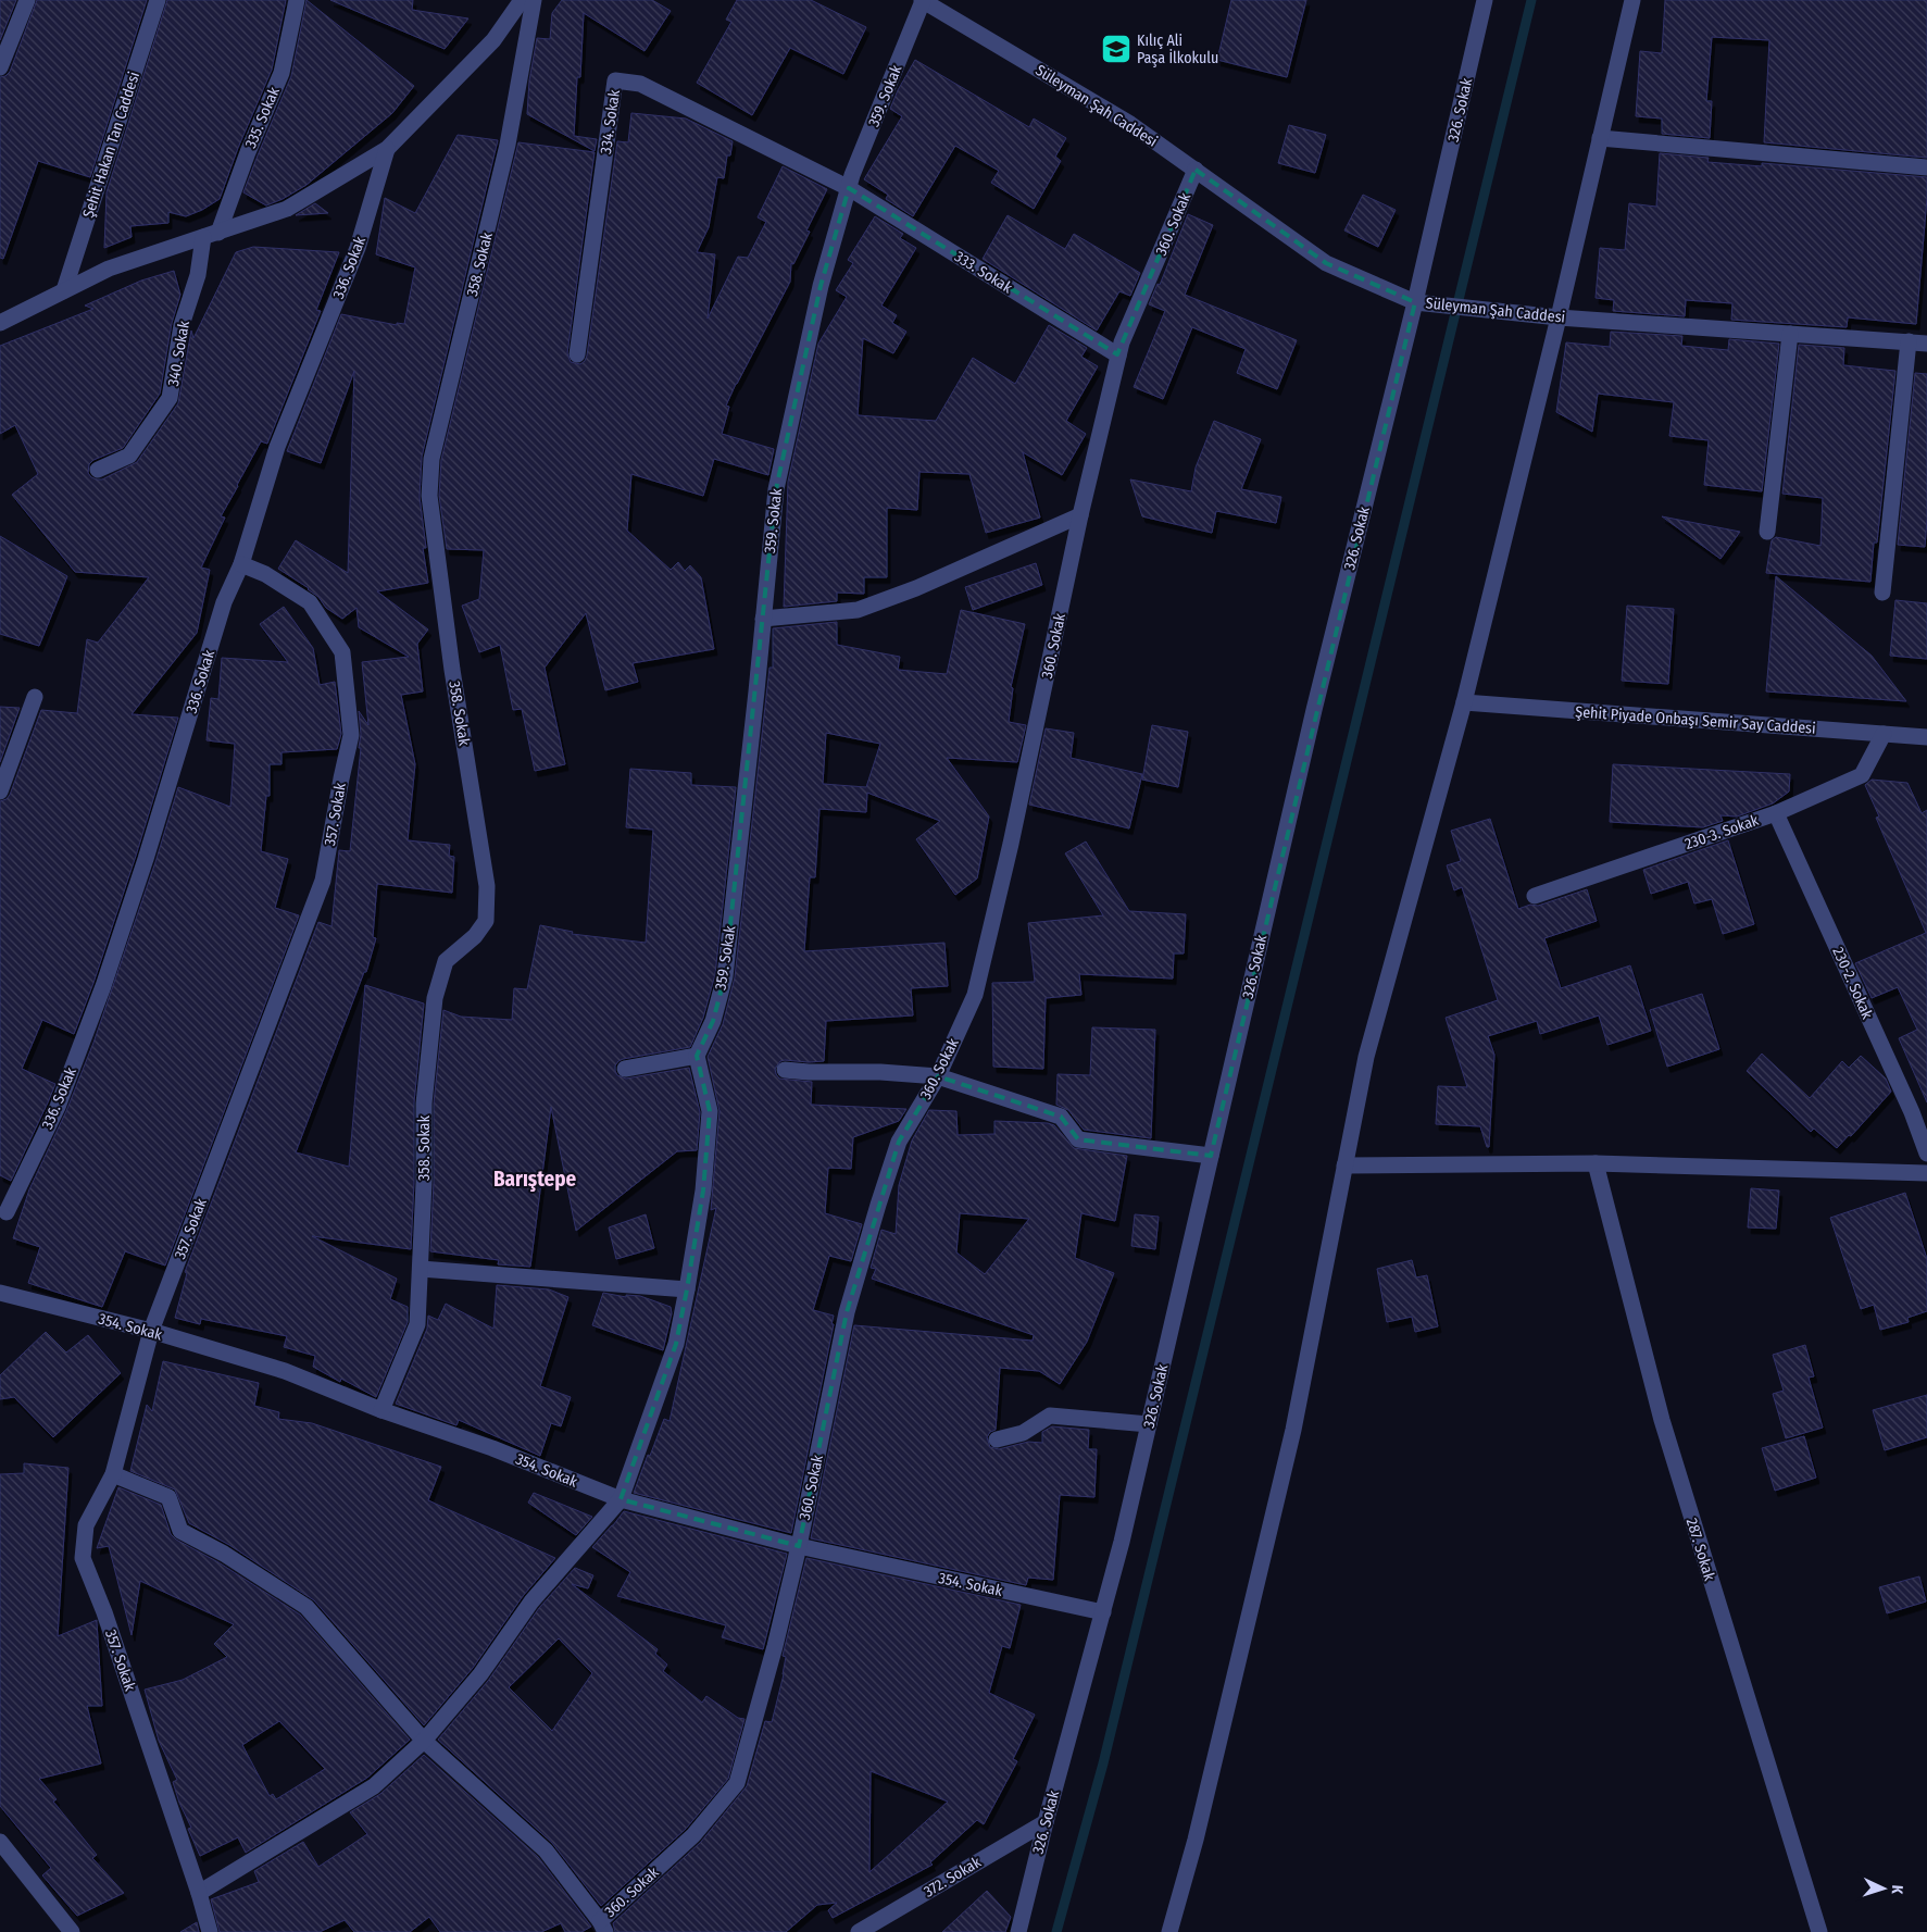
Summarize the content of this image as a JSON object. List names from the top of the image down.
{
  "streets": {
    "street": [
      "359. Sokak",
      "Süleyman Şah Caddesi",
      "326. Sokak",
      "335. Sokak",
      "334. Sokak",
      "Şehit Hakan Tan Caddesi",
      "360. Sokak",
      "358. Sokak",
      "336. Sokak",
      "333. Sokak",
      "340. Sokak",
      "Şehit Piyade Onbaşı Semir Say Caddesi",
      "357. Sokak",
      "230-3. Sokak",
      "230-2. Sokak",
      "354. Sokak",
      "287. Sokak",
      "372. Sokak"
    ]
  },
  "crossings": [
    ["359. Sokak", "Süleyman Şah Caddesi"],
    ["359. Sokak", "334. Sokak"],
    ["359. Sokak", "333. Sokak"],
    ["Süleyman Şah Caddesi", "326. Sokak"],
    ["Süleyman Şah Caddesi", "360. Sokak"],
    ["326. Sokak", "354. Sokak"],
    ["326. Sokak", "372. Sokak"],
    ["335. Sokak", "340. Sokak"],
    ["334. Sokak", "333. Sokak"],
    ["360. Sokak", "333. Sokak"],
    ["360. Sokak", "354. Sokak"],
    ["358. Sokak", "354. Sokak"],
    ["336. Sokak", "357. Sokak"],
    ["Şehit Piyade Onbaşı Semir Say Caddesi", "230-3. Sokak"],
    ["357. Sokak", "354. Sokak"],
    ["230-3. Sokak", "230-2. Sokak"]
  ],
  "districts": ["Barıştepe"],
  "places": {
    "school or university": ["Kılıç Ali Paşa İlkokulu"]
  },
  "north": "right"
}
